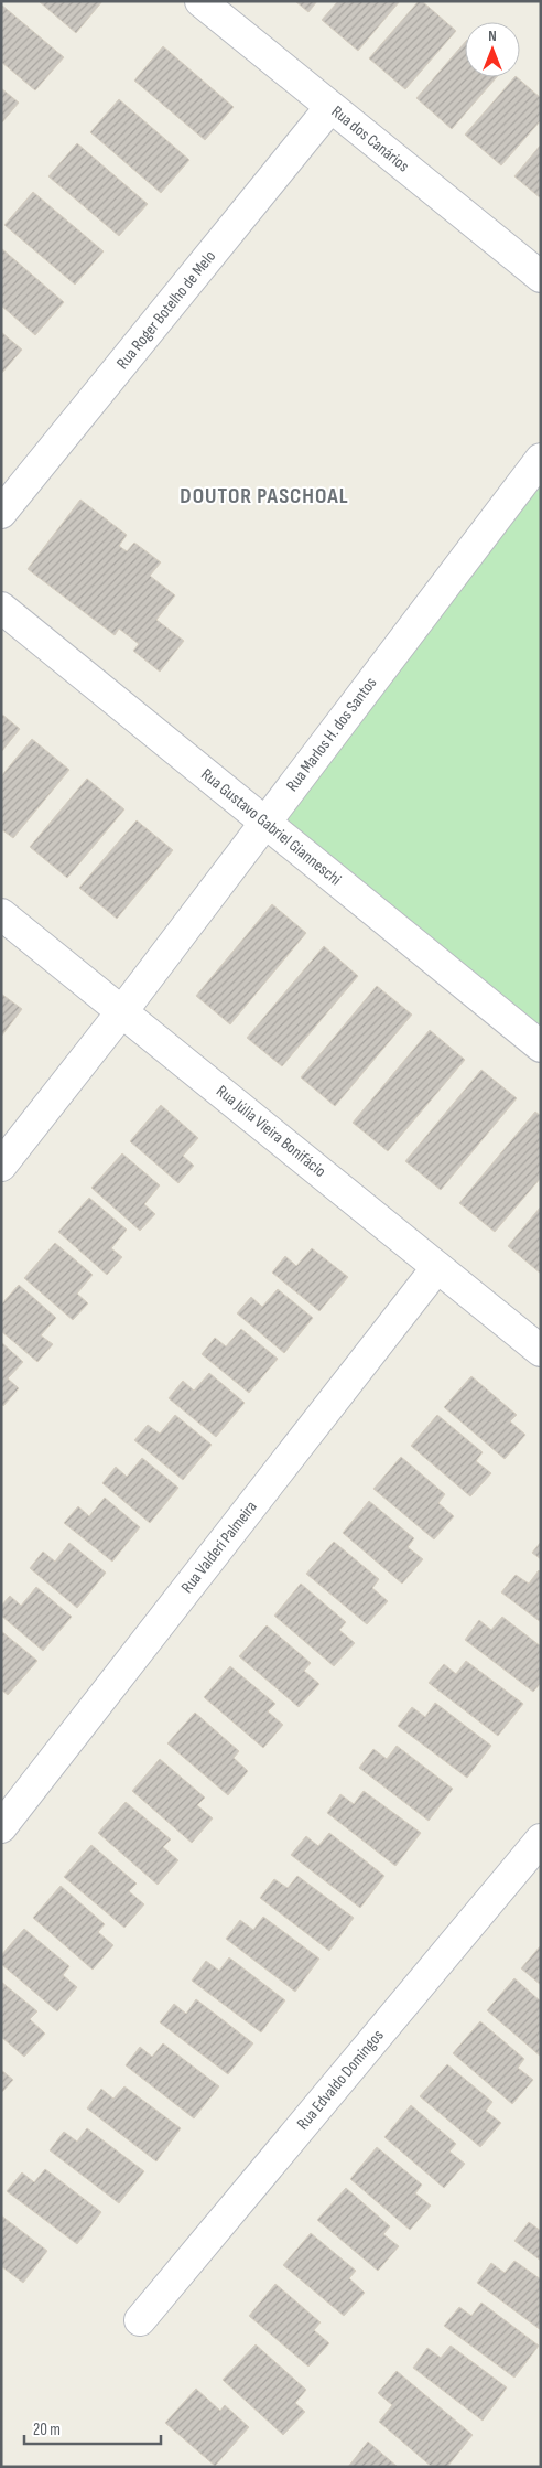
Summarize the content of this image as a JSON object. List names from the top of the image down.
{
  "streets": {
    "street": [
      "Rua dos Canários",
      "Rua Roger Botelho de Melo",
      "Rua Marlos H. dos Santos",
      "Rua Gustavo Gabriel Gianneschi",
      "Rua Júlia Vieira Bonifácio",
      "Rua Valderi Palmeira",
      "Rua Edvaldo Domingos"
    ]
  },
  "crossings": [
    ["Rua dos Canários", "Rua Roger Botelho de Melo"],
    ["Rua Marlos H. dos Santos", "Rua Gustavo Gabriel Gianneschi"],
    ["Rua Marlos H. dos Santos", "Rua Júlia Vieira Bonifácio"],
    ["Rua Júlia Vieira Bonifácio", "Rua Valderi Palmeira"]
  ],
  "districts": ["DOUTOR PASCHOAL"],
  "scale_bar": "20 m",
  "north": "top"
}
